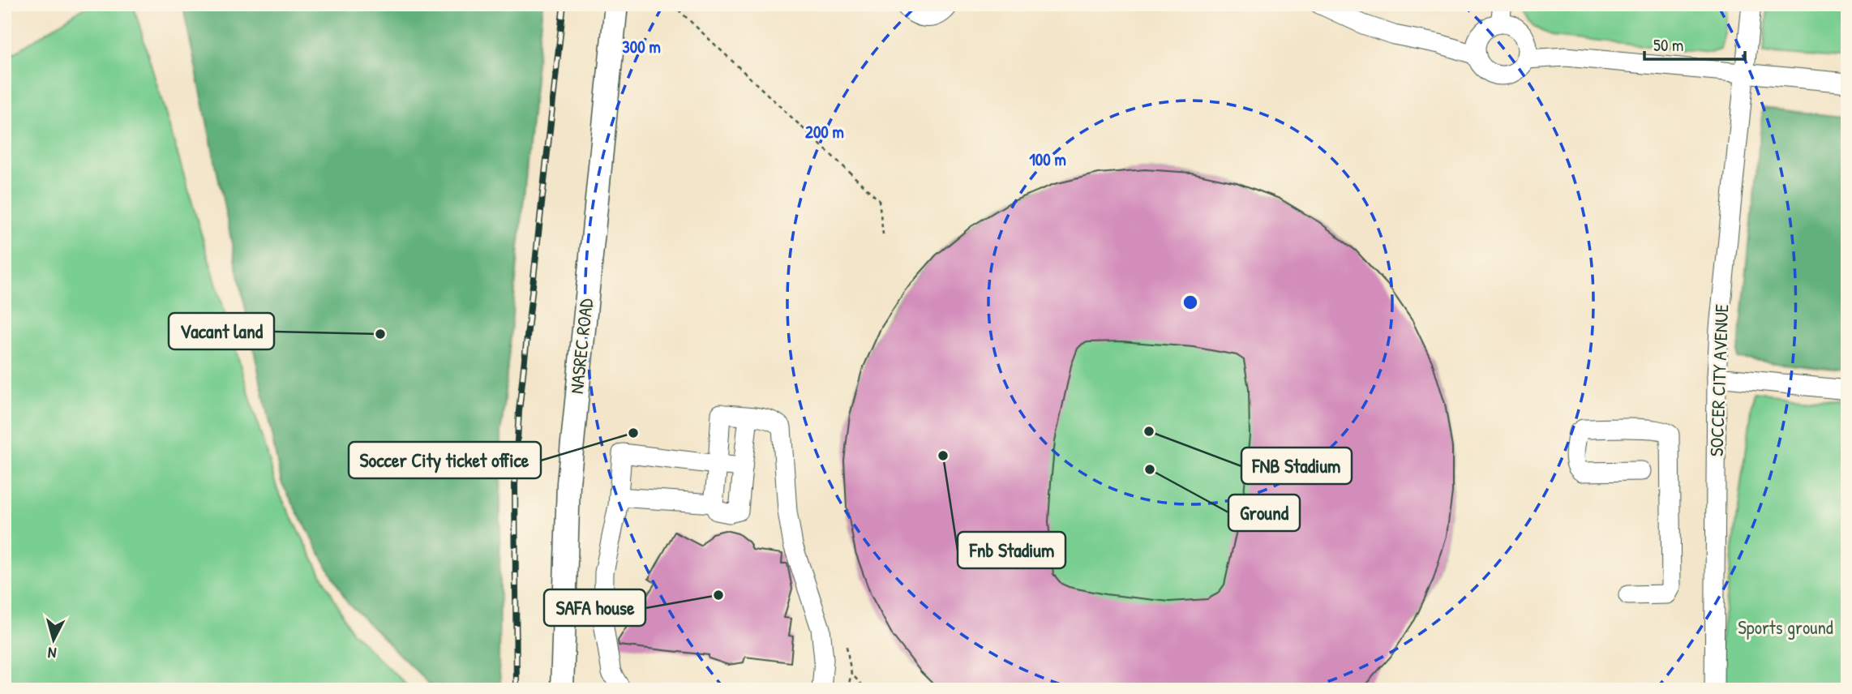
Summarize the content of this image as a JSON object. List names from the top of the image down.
{
  "streets": {
    "main road": ["NASREC ROAD"],
    "street": ["SOCCER CITY AVENUE"]
  },
  "parks": ["Sports ground"],
  "places": [
    "Vacant land",
    "FNB Stadium",
    "Soccer City ticket office",
    "Fnb Stadium",
    "Ground",
    "SAFA house"
  ],
  "scale_bar": "50 m",
  "north": "bottom",
  "rings": ["300 m", "200 m", "100 m"]
}
